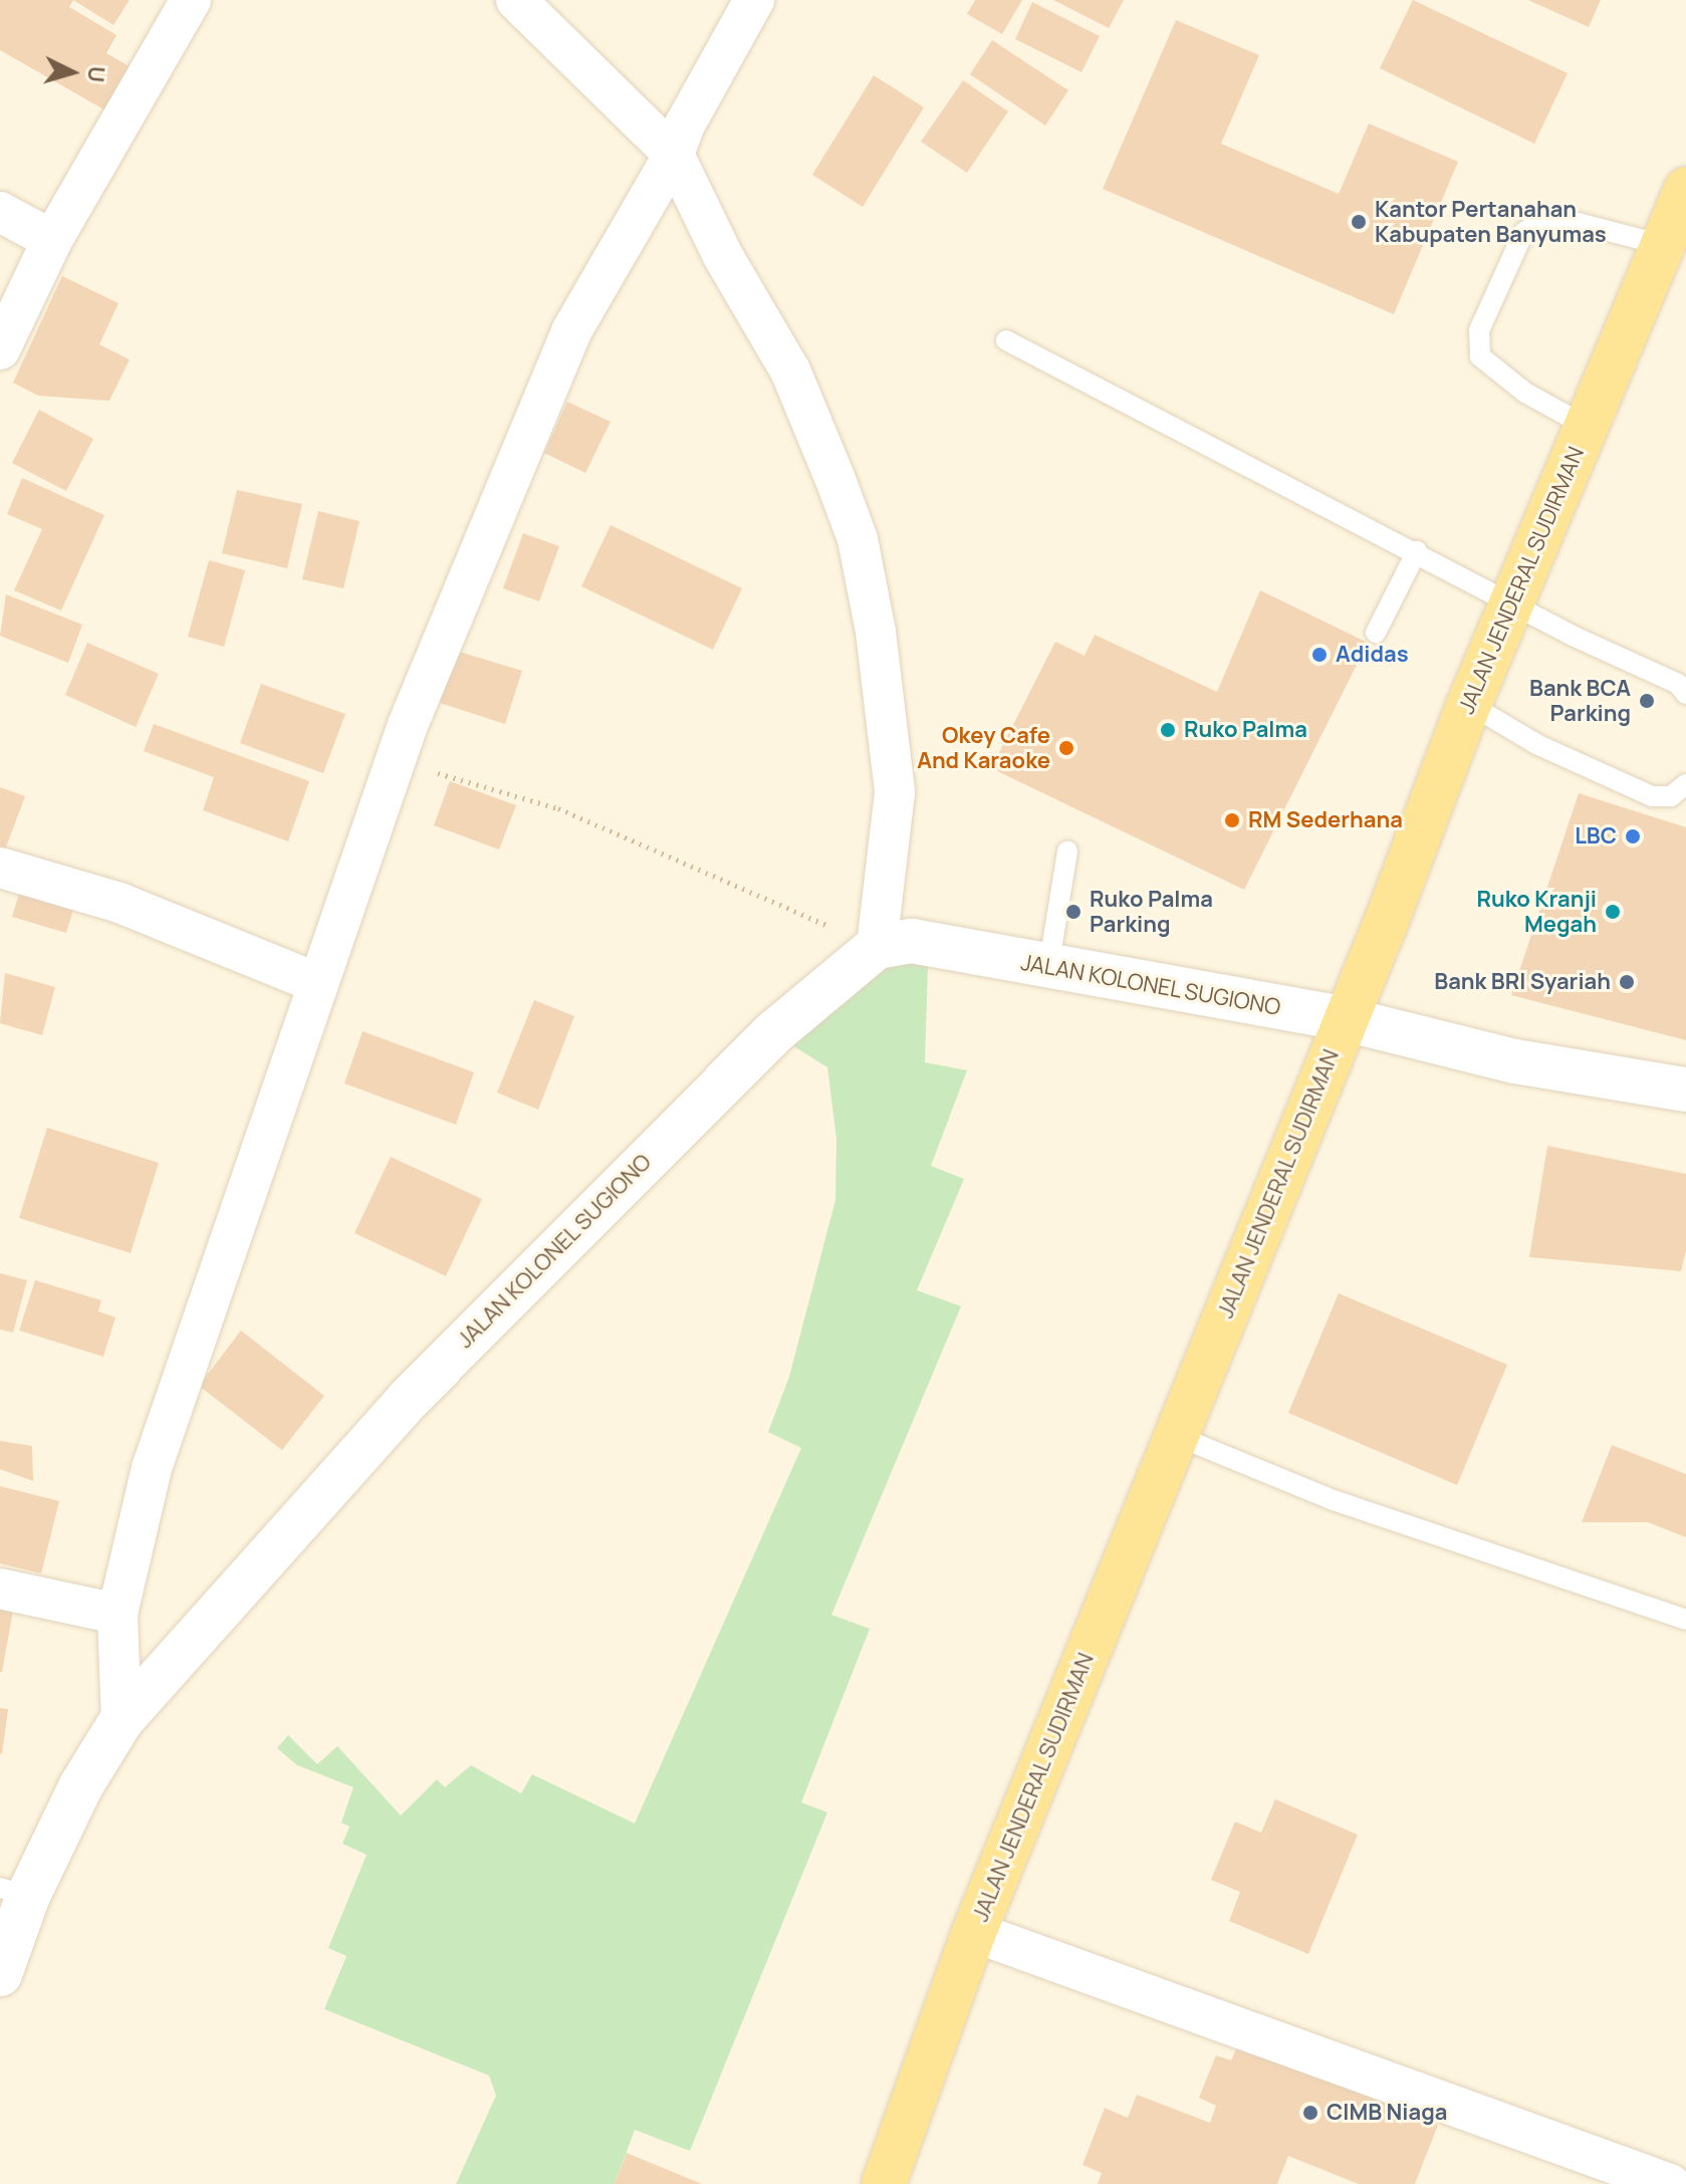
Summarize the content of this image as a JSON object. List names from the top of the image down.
{
  "streets": {
    "main road": ["JALAN JENDERAL SUDIRMAN", "JALAN KOLONEL SUGIONO"]
  },
  "crossings": [
    ["JALAN JENDERAL SUDIRMAN", "JALAN KOLONEL SUGIONO"]
  ],
  "places": [
    "Kantor Pertanahan Kabupaten Banyumas",
    "Adidas",
    "Bank BCA Parking",
    "Ruko Palma",
    "Okey Cafe And Karaoke",
    "RM Sederhana",
    "LBC",
    "Ruko Palma Parking",
    "Ruko Kranji Megah",
    "Bank BRI Syariah",
    "CIMB Niaga"
  ],
  "north": "right"
}
